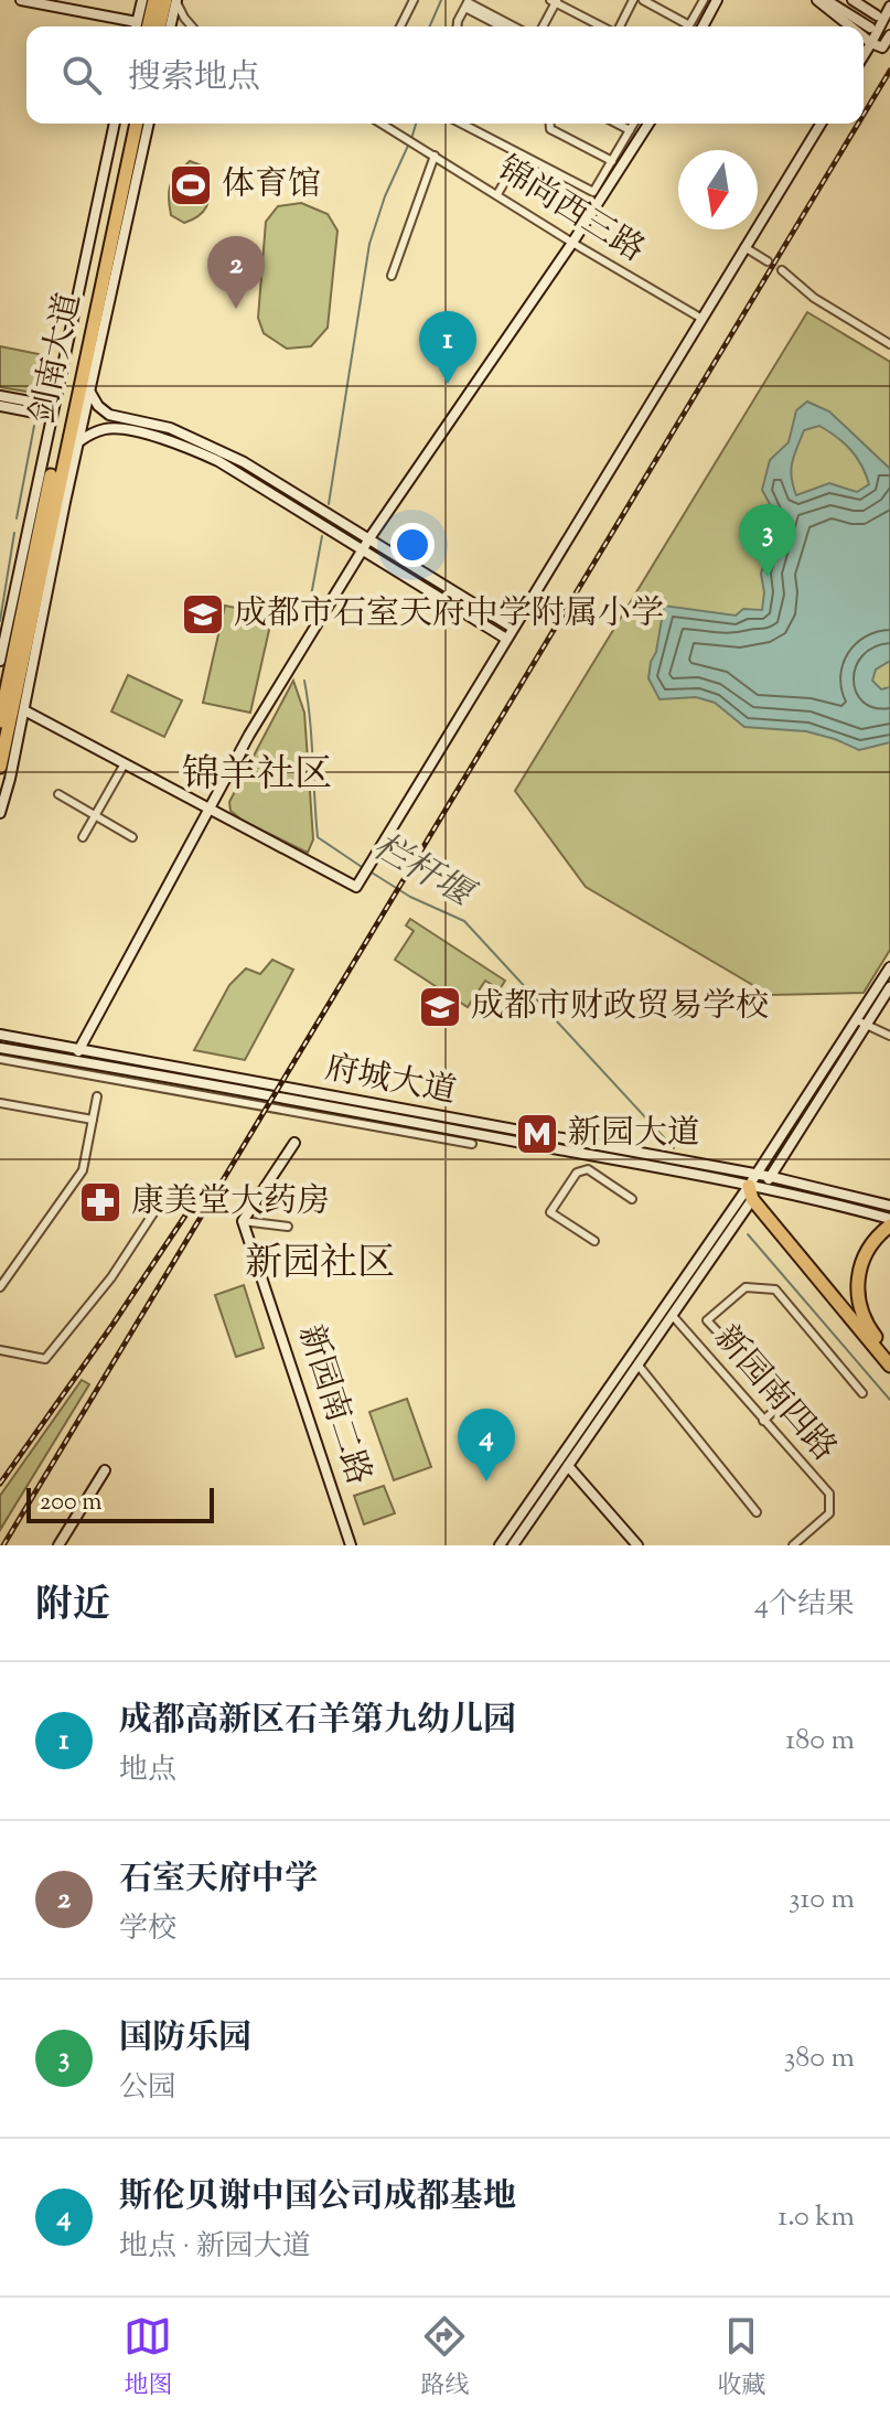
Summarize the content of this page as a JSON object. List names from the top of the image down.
{
  "streets": {
    "highway": ["剑南大道"],
    "street": [
      "锦尚西三路",
      "府城大道",
      "新园南四路",
      "新园南二路"
    ]
  },
  "districts": ["锦羊社区", "新园社区"],
  "water": ["栏杆堰"],
  "places": {
    "sports": ["体育馆"],
    "school or university": ["成都市石室天府中学附属小学", "成都市财政贸易学校"],
    "metro station": ["新园大道"],
    "pharmacy": ["康美堂大药房"]
  },
  "scale_bar": "200 m",
  "north": "bottom",
  "page": {
    "search": "搜索地点",
    "pins": [
      "2",
      "1",
      "3",
      "4"
    ],
    "scale": "200 m",
    "heading": ["附近", "4个结果"],
    "list": [
      {
        "mark": "1",
        "name": "成都高新区石羊第九幼儿园",
        "note": "地点",
        "value": "180 m"
      },
      {
        "mark": "2",
        "name": "石室天府中学",
        "note": "学校",
        "value": "310 m"
      },
      {
        "mark": "3",
        "name": "国防乐园",
        "note": "公园",
        "value": "380 m"
      },
      {
        "mark": "4",
        "name": "斯伦贝谢中国公司成都基地",
        "note": "地点 · 新园大道",
        "value": "1.0 km"
      }
    ],
    "nav": ["地图", "路线", "收藏"]
  }
}
